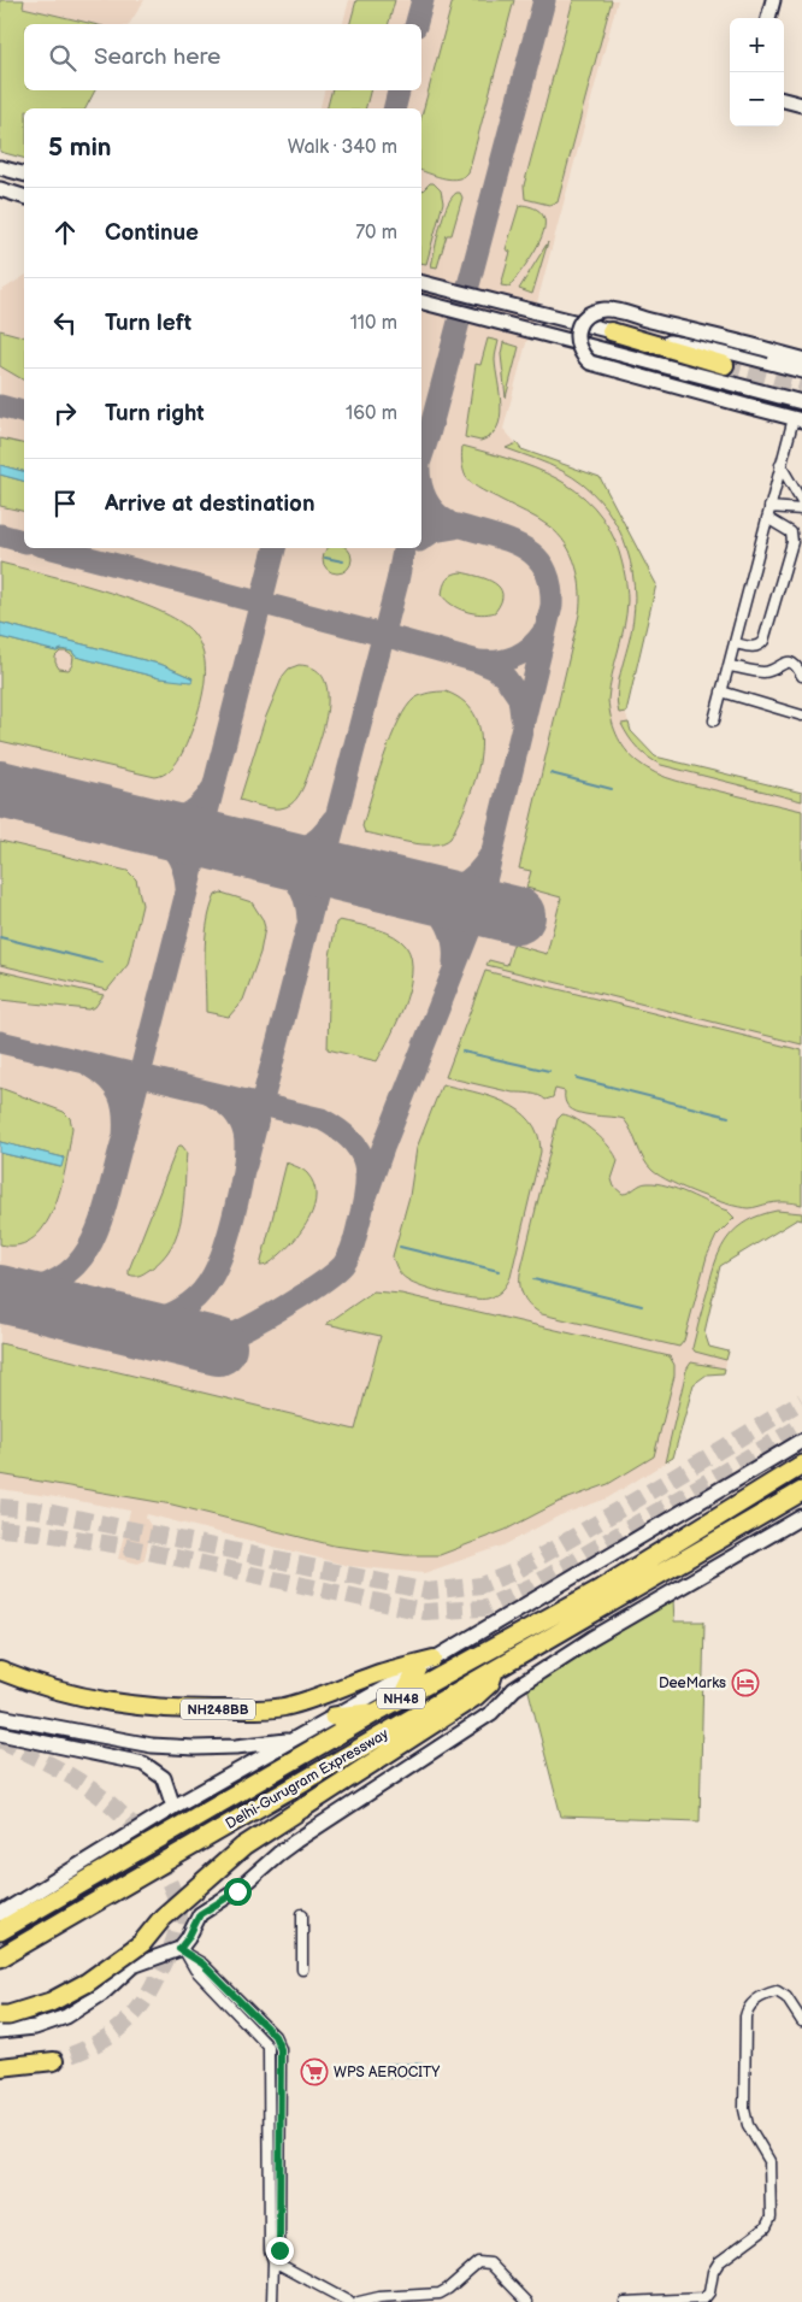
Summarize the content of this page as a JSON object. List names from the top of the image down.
{
  "streets": {
    "highway": ["NH48", "NH248BB", "Delhi-Gurugram Expressway"]
  },
  "places": {
    "hotel": ["DeeMarks"],
    "supermarket": ["WPS AEROCITY"]
  },
  "page": {
    "map_buttons": ["+", "−"],
    "search": "Search here",
    "heading": ["5 min", "Walk · 340 m"],
    "list": [
      ["Continue", "70 m"],
      ["Turn left", "110 m"],
      ["Turn right", "160 m"],
      "Arrive at destination"
    ]
  }
}
